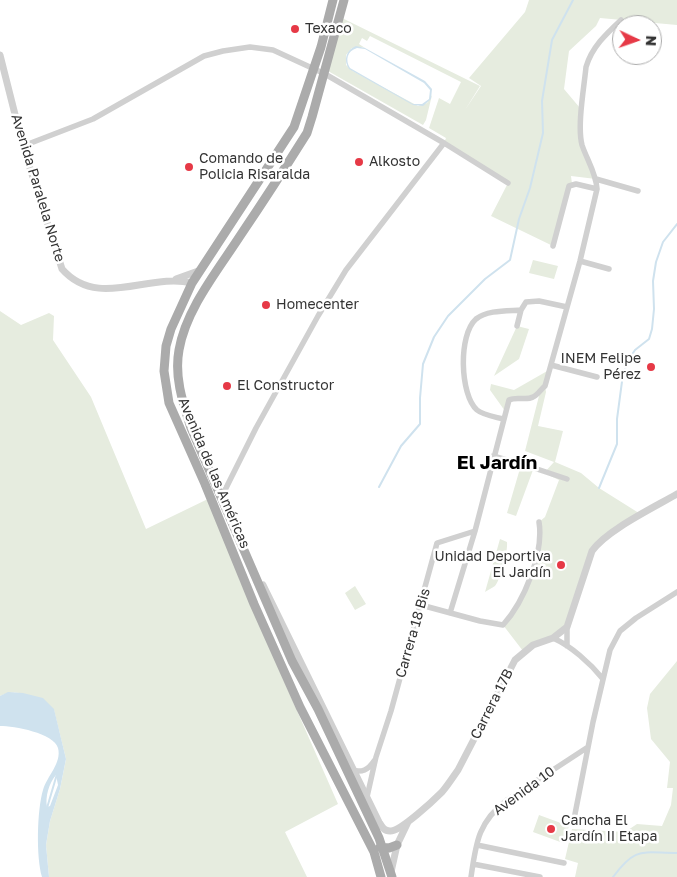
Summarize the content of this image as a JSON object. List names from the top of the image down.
{
  "streets": {
    "main road": ["Avenida de las Américas"],
    "street": [
      "Avenida Paralela Norte",
      "Carrera 18 Bis",
      "Carrera 17B",
      "Avenida 10"
    ]
  },
  "crossings": [
    ["Avenida Paralela Norte", "Avenida de las Américas"],
    ["Avenida de las Américas", "Carrera 18 Bis"],
    ["Avenida de las Américas", "Carrera 17B"],
    ["Carrera 18 Bis", "Carrera 17B"]
  ],
  "districts": ["El Jardín"],
  "places": [
    "Texaco",
    "Alkosto",
    "Comando de Policia Risaralda",
    "Homecenter",
    "INEM Felipe Pérez",
    "El Constructor",
    "Unidad Deportiva El Jardín",
    "Cancha El Jardín II Etapa"
  ],
  "north": "right"
}
